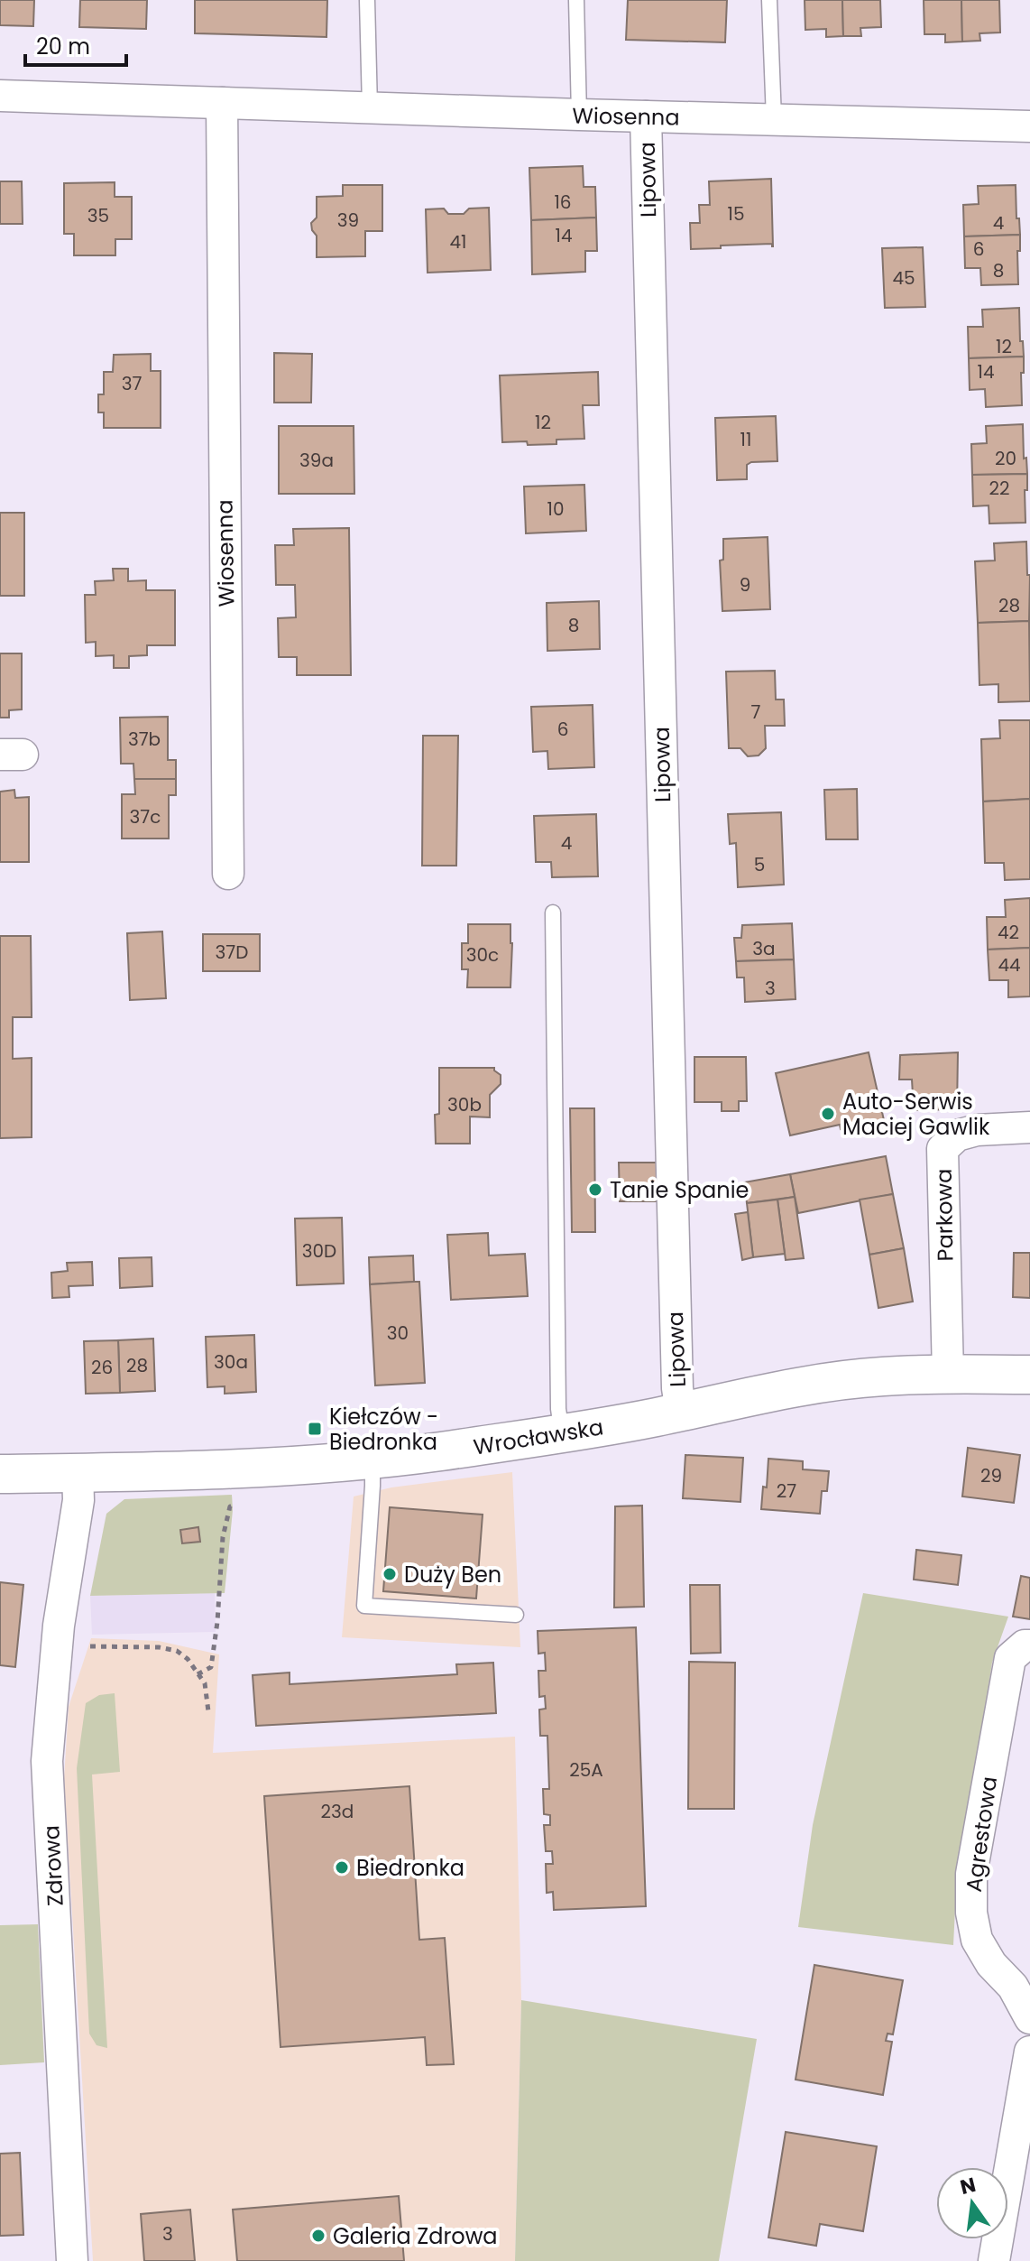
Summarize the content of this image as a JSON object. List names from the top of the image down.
{
  "streets": {
    "street": [
      "Wiosenna",
      "Lipowa",
      "Parkowa",
      "Wrocławska",
      "Agrestowa",
      "Zdrowa"
    ]
  },
  "crossings": [
    ["Wiosenna", "Lipowa"],
    ["Lipowa", "Wrocławska"],
    ["Parkowa", "Wrocławska"],
    ["Wrocławska", "Zdrowa"]
  ],
  "places": {
    "other": [
      "Auto-Serwis Maciej Gawlik",
      "Tanie Spanie",
      "Duży Ben",
      "Biedronka",
      "Galeria Zdrowa"
    ],
    "transit": ["Kiełczów - Biedronka"]
  },
  "house_numbers": [
    "16",
    "15",
    "35",
    "39",
    "4",
    "14",
    "41",
    "6",
    "8",
    "45",
    "12",
    "14",
    "37",
    "12",
    "11",
    "20",
    "39a",
    "22",
    "10",
    "9",
    "28",
    "8",
    "7",
    "6",
    "37b",
    "37c",
    "4",
    "5",
    "42",
    "3a",
    "37D",
    "30c",
    "44",
    "3",
    "30b",
    "30D",
    "30",
    "30a",
    "28",
    "26",
    "29",
    "27",
    "25A",
    "23d",
    "3"
  ],
  "scale_bar": "20 m",
  "north": "top"
}
